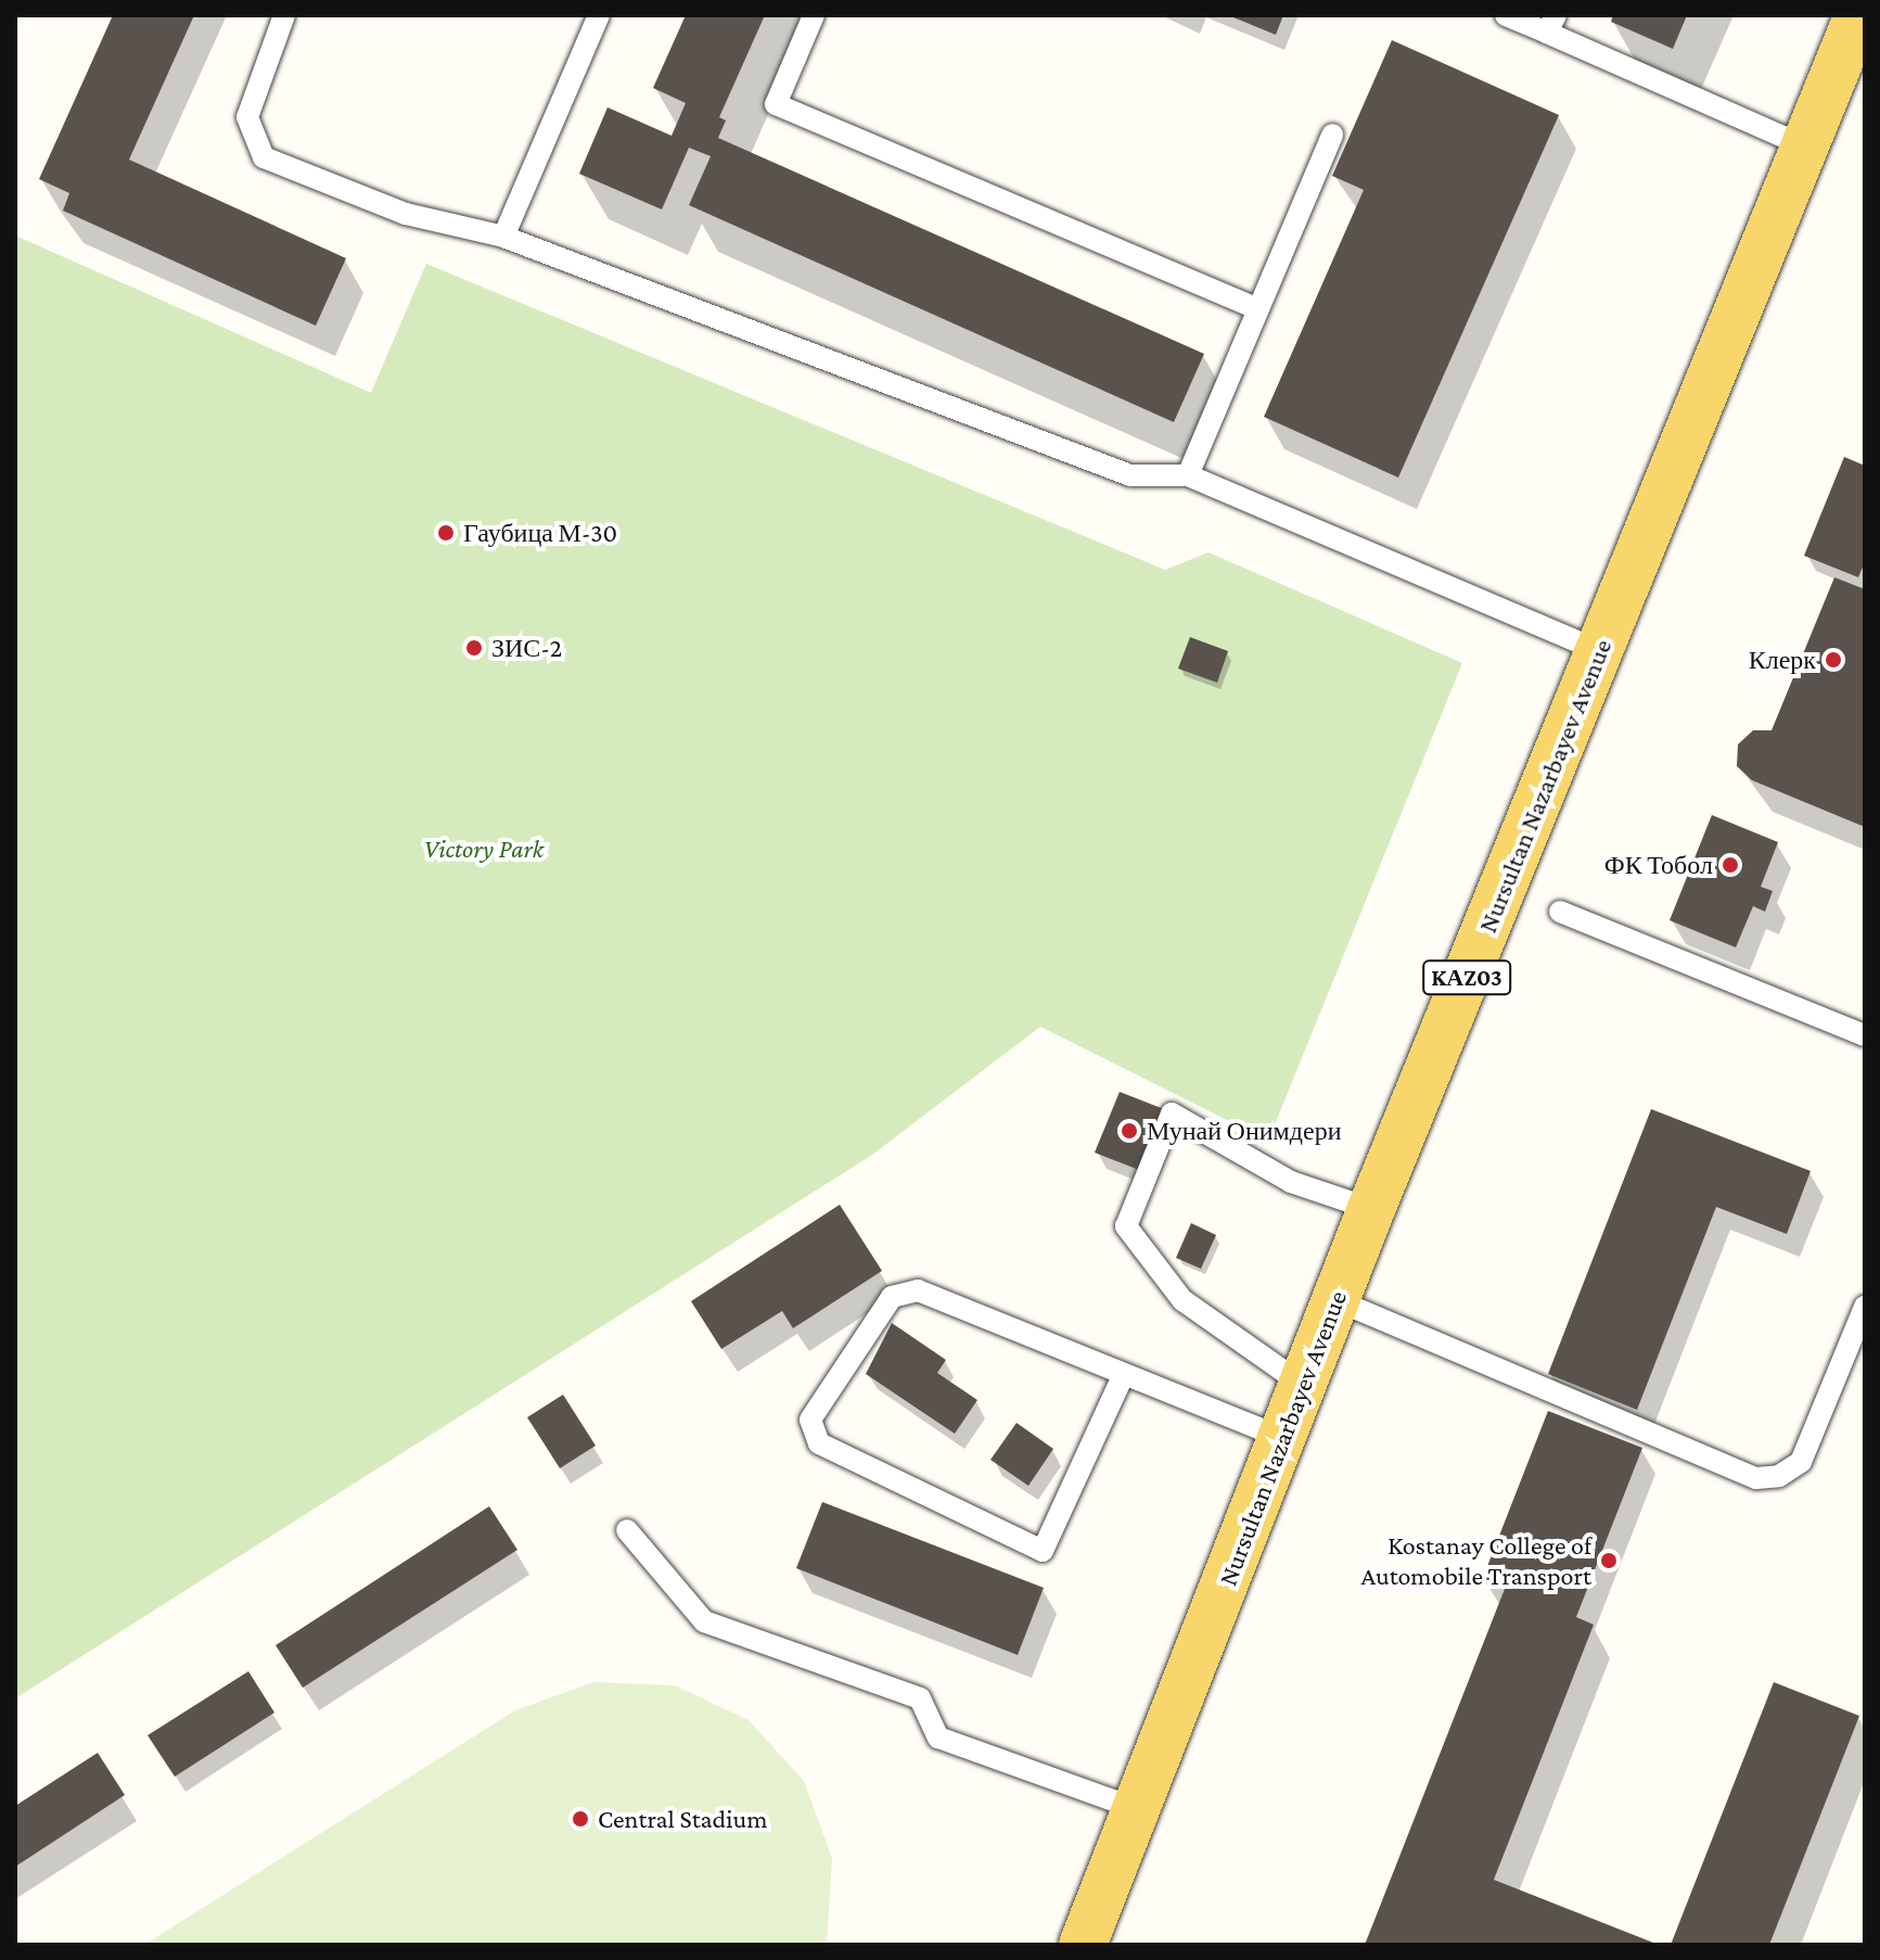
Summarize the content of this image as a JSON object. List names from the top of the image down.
{
  "streets": {
    "main road": ["Nursultan Nazarbayev Avenue", "KАZ03"]
  },
  "parks": ["Victory Park"],
  "places": [
    "Гаубица М-30",
    "ЗИС-2",
    "Клерк",
    "ФК Тобол",
    "Мунай Онимдери",
    "Kostanay College of Automobile Transport",
    "Central Stadium"
  ]
}
